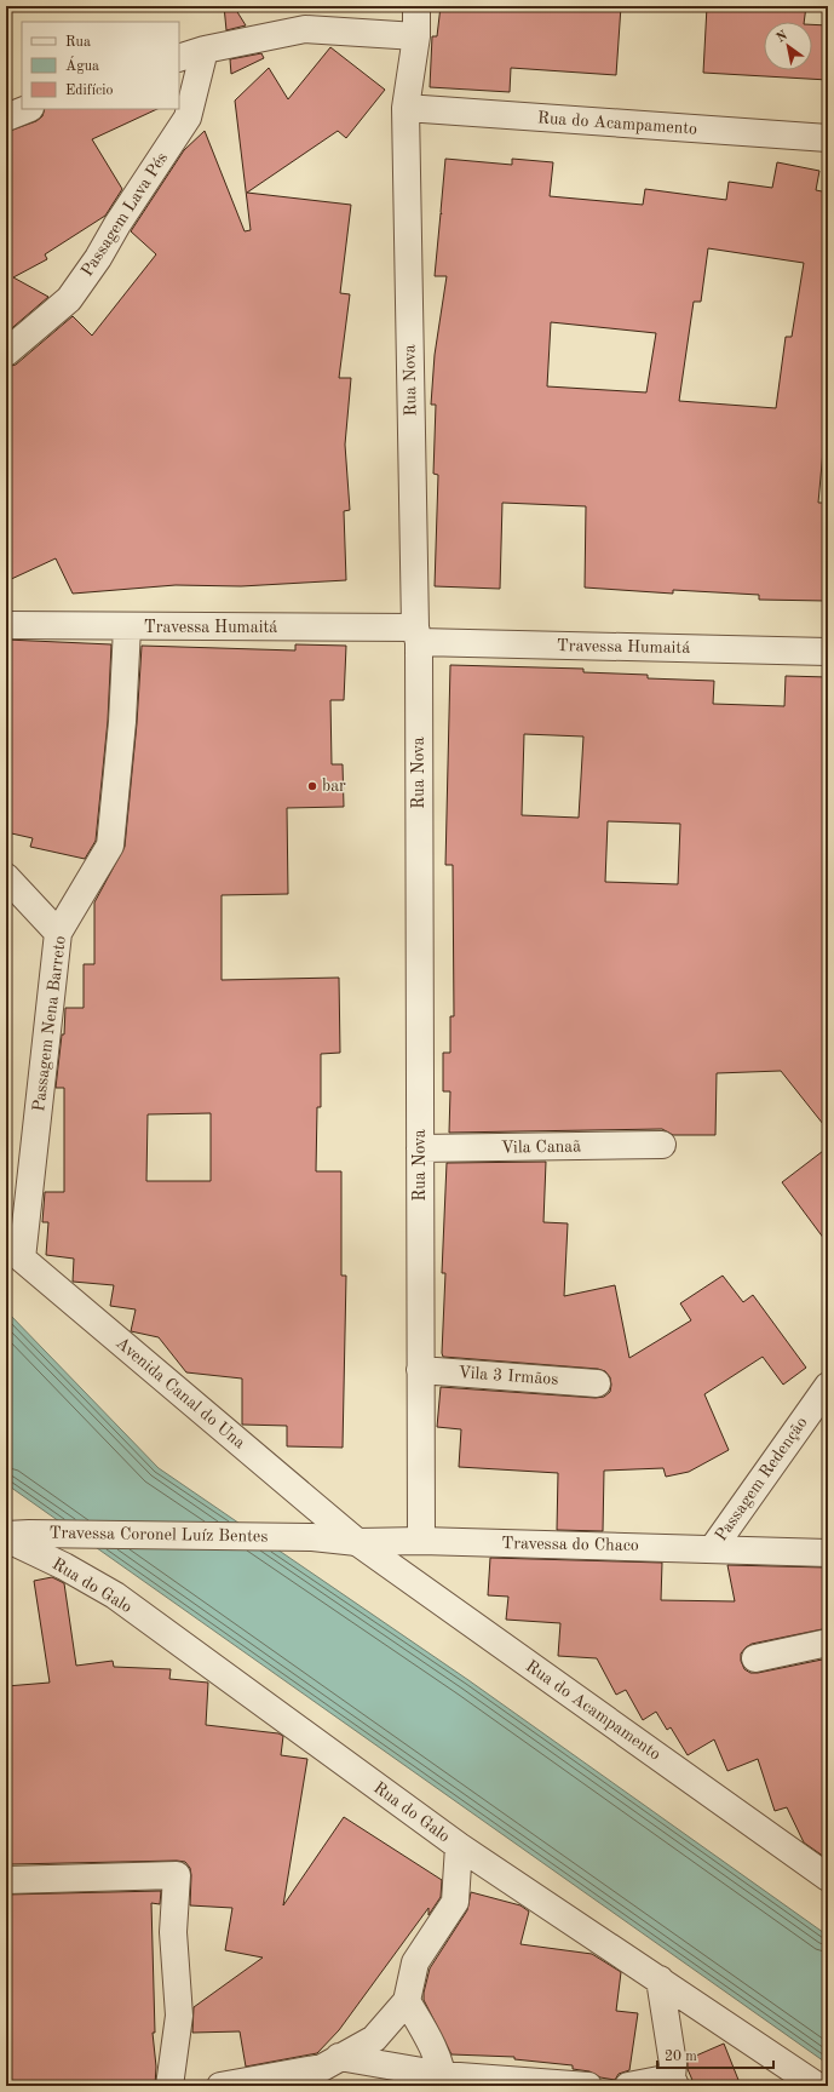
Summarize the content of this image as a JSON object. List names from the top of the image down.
{
  "streets": {
    "street": [
      "Rua do Acampamento",
      "Passagem Lava Pés",
      "Rua Nova",
      "Travessa Humaitá",
      "Passagem Nena Barreto",
      "Vila Canaã",
      "Vila 3 Irmãos",
      "Avenida Canal do Una",
      "Passagem Redenção",
      "Travessa Coronel Luíz Bentes",
      "Travessa do Chaco",
      "Rua do Galo"
    ]
  },
  "crossings": [
    ["Rua do Acampamento", "Rua Nova"],
    ["Rua do Acampamento", "Avenida Canal do Una"],
    ["Rua do Acampamento", "Travessa do Chaco"],
    ["Rua Nova", "Travessa Humaitá"],
    ["Rua Nova", "Vila Canaã"],
    ["Rua Nova", "Vila 3 Irmãos"],
    ["Rua Nova", "Travessa do Chaco"],
    ["Travessa Humaitá", "Passagem Nena Barreto"],
    ["Passagem Nena Barreto", "Avenida Canal do Una"],
    ["Avenida Canal do Una", "Travessa do Chaco"],
    ["Passagem Redenção", "Travessa do Chaco"],
    ["Travessa Coronel Luíz Bentes", "Travessa do Chaco"],
    ["Travessa Coronel Luíz Bentes", "Rua do Galo"]
  ],
  "places": ["bar"],
  "legend": ["Rua", "Água", "Edifício"],
  "scale_bar": "20 m",
  "north": "top left"
}
